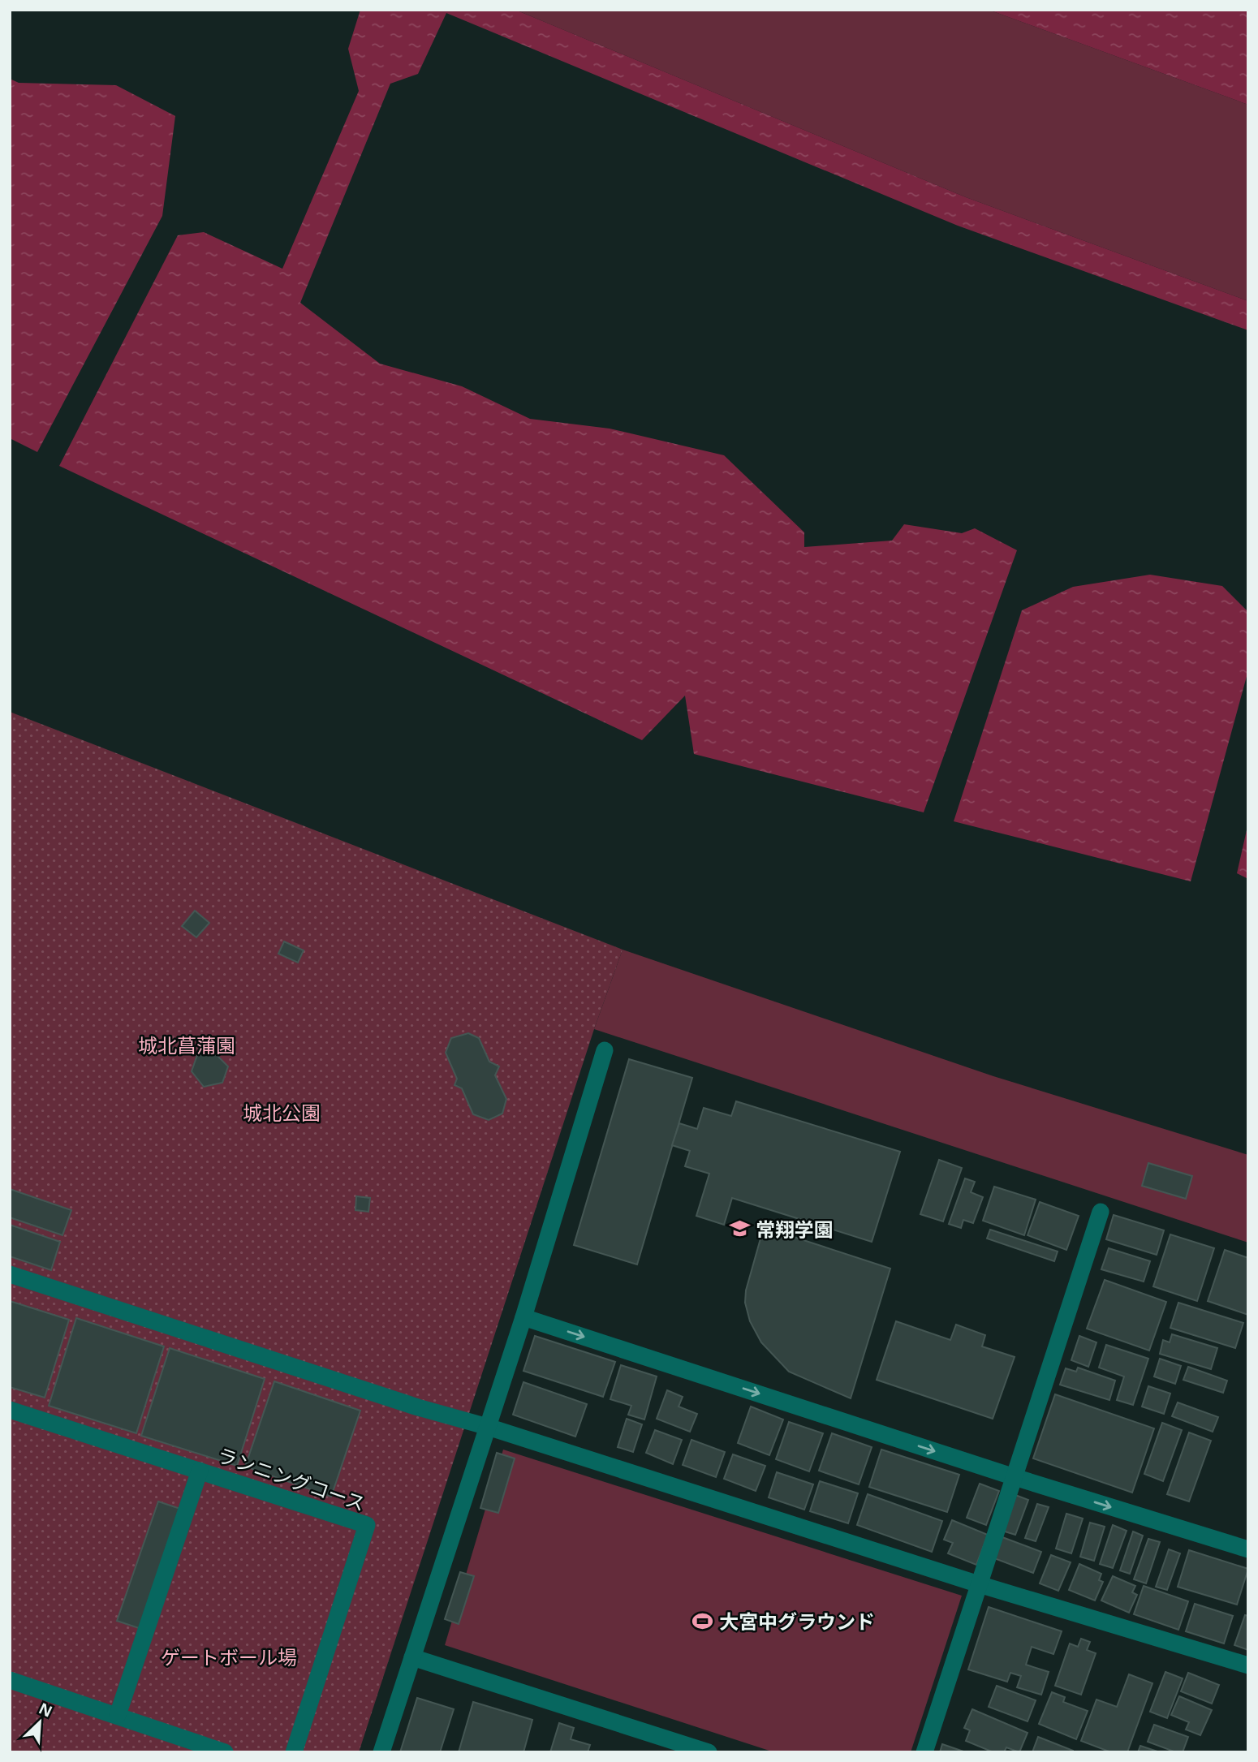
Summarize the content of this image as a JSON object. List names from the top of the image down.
{
  "streets": {
    "street": ["ランニングコース"]
  },
  "parks": ["城北菖蒲園", "城北公園", "ゲートボール場"],
  "places": {
    "school or university": ["常翔学園"],
    "sports": ["大宮中グラウンド"]
  },
  "north": "top right"
}
